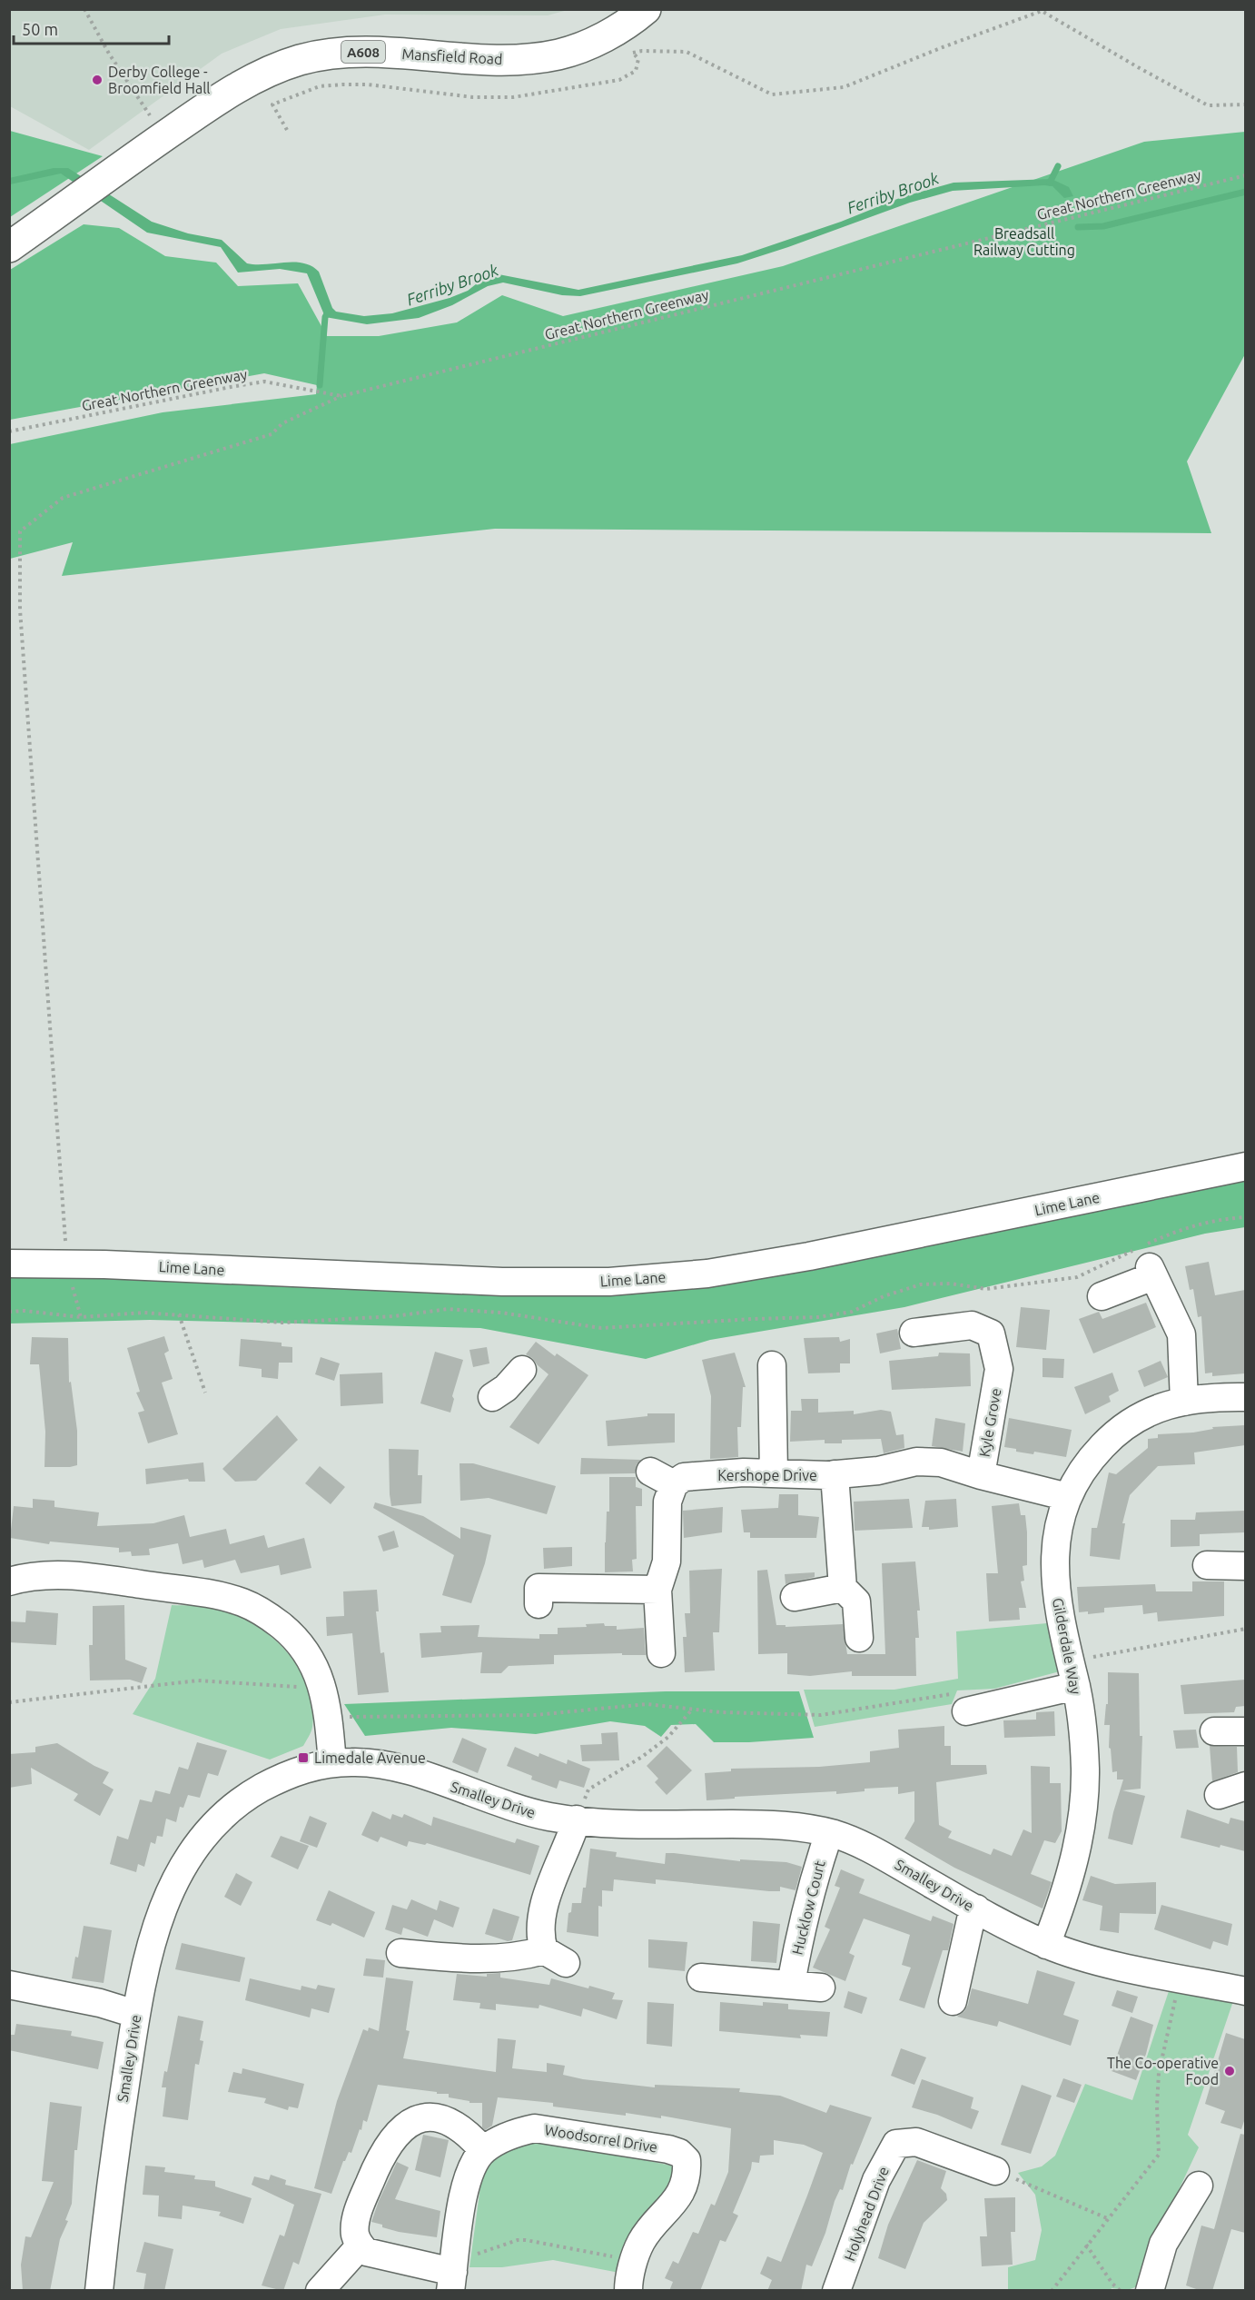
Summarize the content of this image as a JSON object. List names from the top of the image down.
{
  "streets": {
    "main road": ["A608", "Mansfield Road"],
    "street": [
      "Lime Lane",
      "Kyle Grove",
      "Kershope Drive",
      "Gilderdale Way",
      "Smalley Drive",
      "Hucklow Court",
      "Woodsorrel Drive",
      "Holyhead Drive"
    ],
    "path": ["Great Northern Greenway"]
  },
  "crossings": [
    ["Kyle Grove", "Kershope Drive"],
    ["Kershope Drive", "Gilderdale Way"],
    ["Gilderdale Way", "Smalley Drive"],
    ["Smalley Drive", "Hucklow Court"]
  ],
  "water": ["Ferriby Brook"],
  "parks": ["Breadsall Railway Cutting"],
  "places": {
    "other": ["Derby College - Broomfield Hall", "The Co-operative Food"],
    "transit": ["Limedale Avenue"]
  },
  "scale_bar": "50 m"
}
